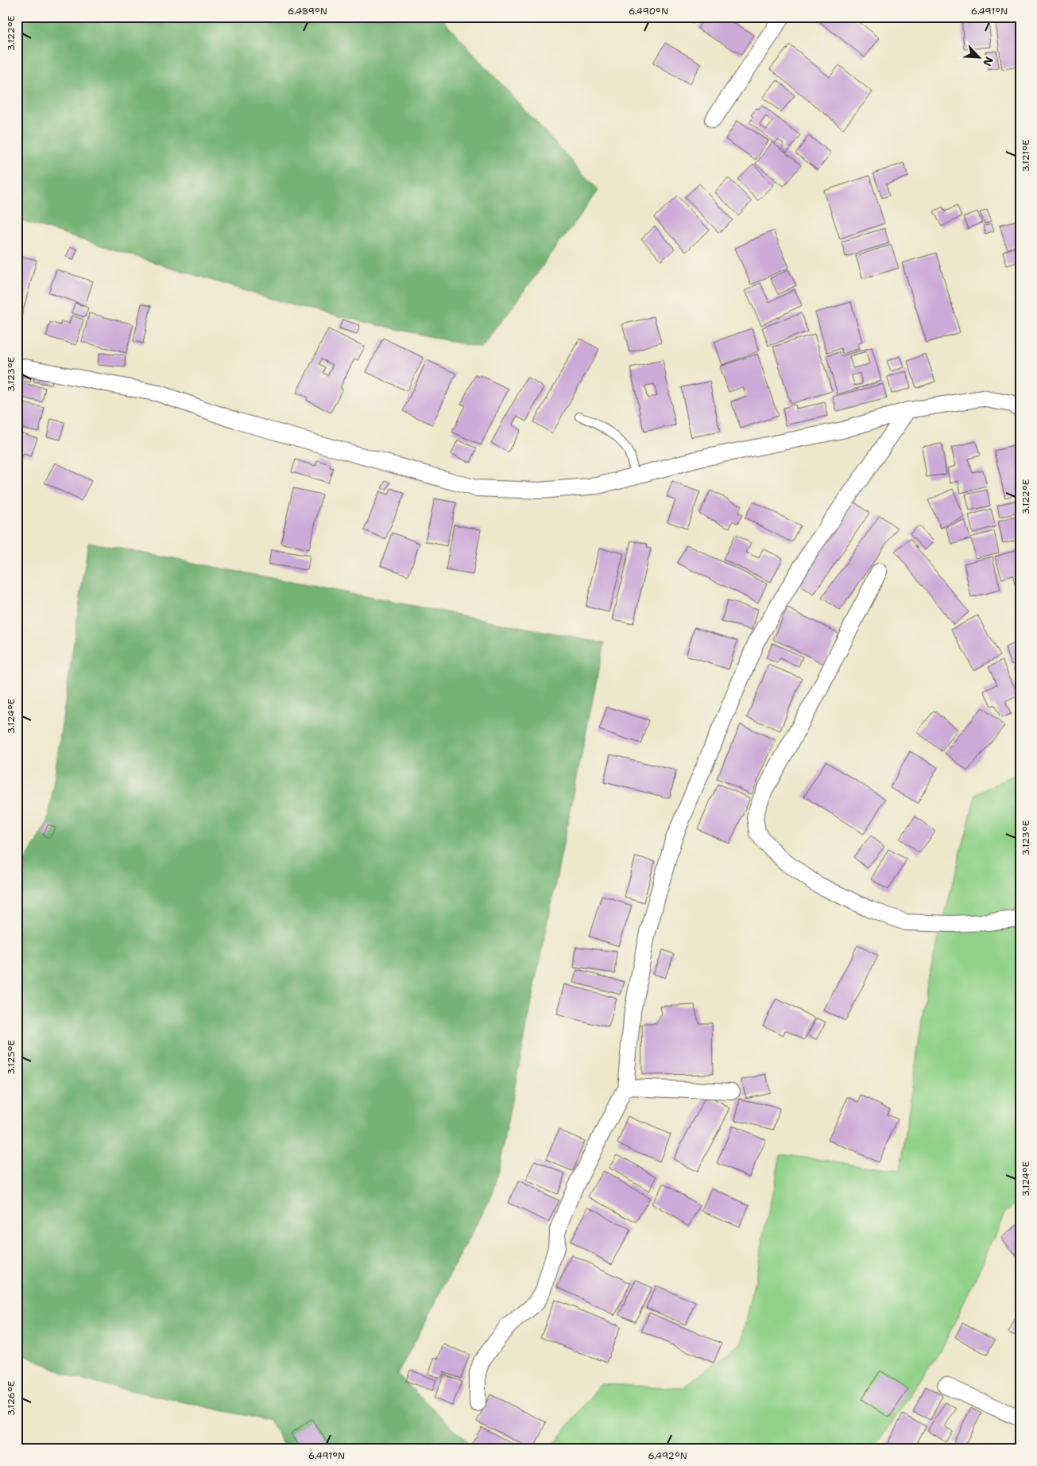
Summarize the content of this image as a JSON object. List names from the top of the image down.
{
  "north": "bottom right",
  "coordinates": [
    "6.489°N",
    "6.490°N",
    "6.491°N",
    "3.122°E",
    "3.121°E",
    "3.123°E",
    "3.124°E",
    "3.125°E",
    "3.126°E",
    "6.492°N"
  ]
}
